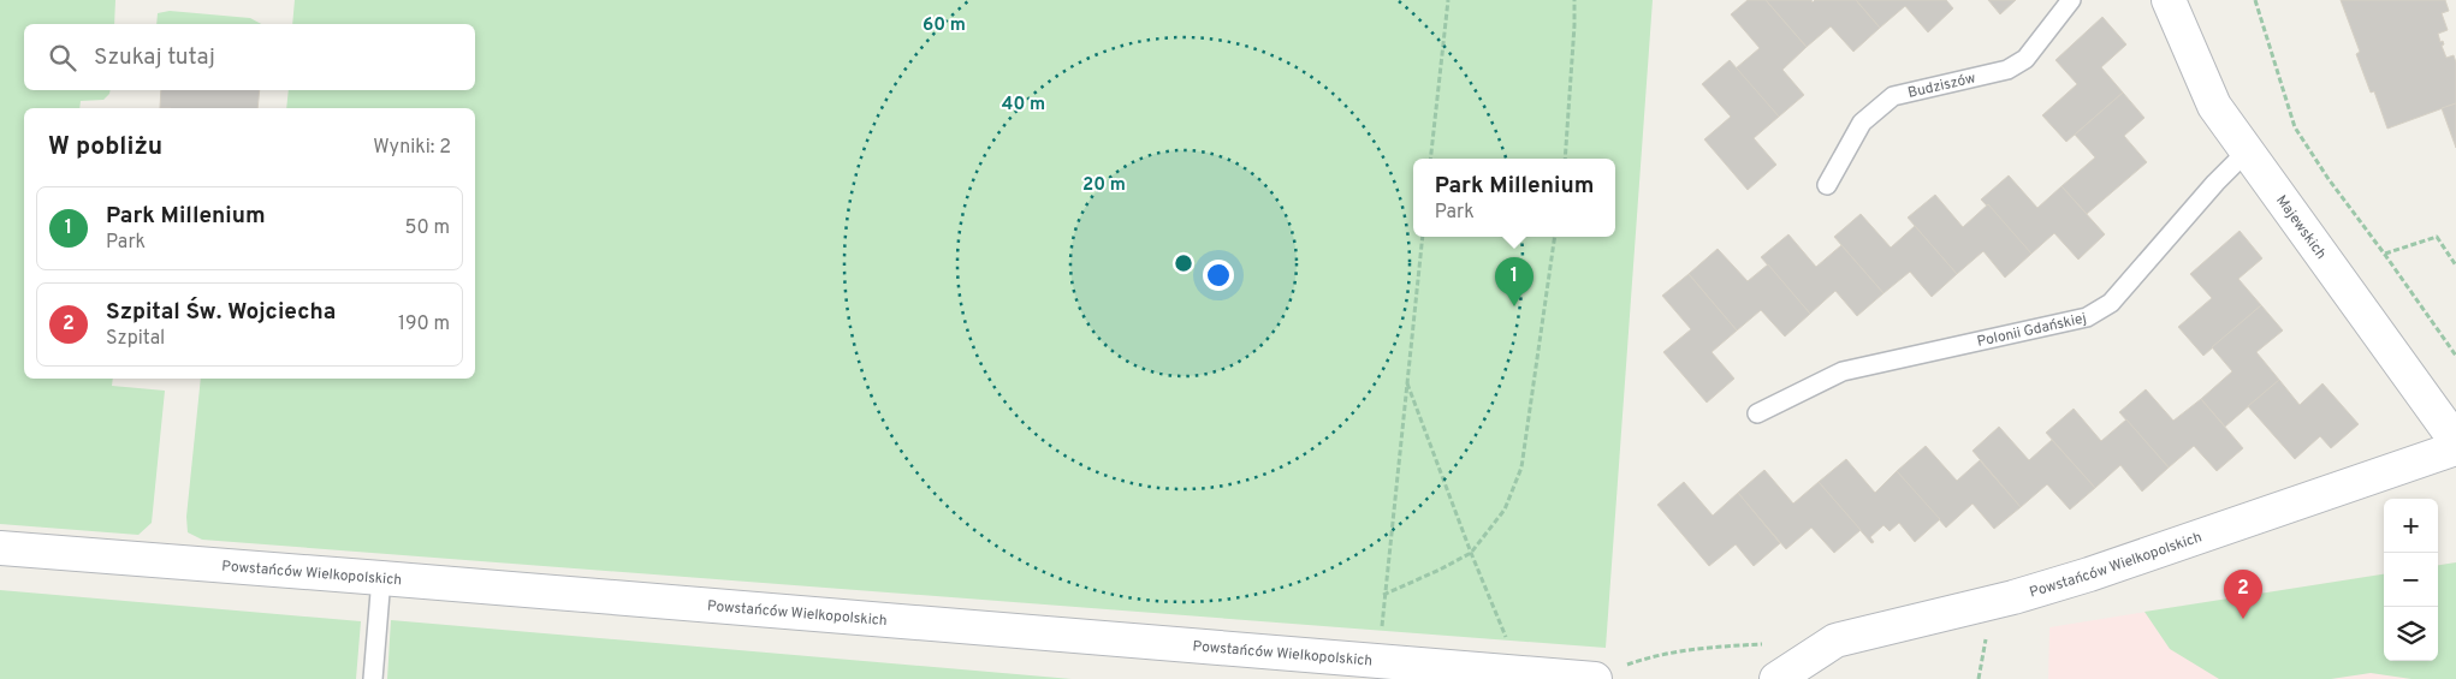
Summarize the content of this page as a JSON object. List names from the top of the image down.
{
  "streets": {
    "street": ["Majewskich", "Powstańców Wielkopolskich"],
    "lane": ["Budziszów", "Polonii Gdańskiej"]
  },
  "crossings": [
    ["Majewskich", "Polonii Gdańskiej"]
  ],
  "page": {
    "search": "Szukaj tutaj",
    "heading": ["W pobliżu", "Wyniki: 2"],
    "popup": ["Park Millenium", "Park"],
    "list": [
      {
        "mark": "1",
        "name": "Park Millenium",
        "note": "Park",
        "value": "50 m"
      },
      {
        "mark": "2",
        "name": "Szpital Św. Wojciecha",
        "note": "Szpital",
        "value": "190 m"
      }
    ],
    "pins": ["1", "2"],
    "map_buttons": ["+", "−"]
  },
  "rings": ["60 m", "40 m", "20 m"]
}
